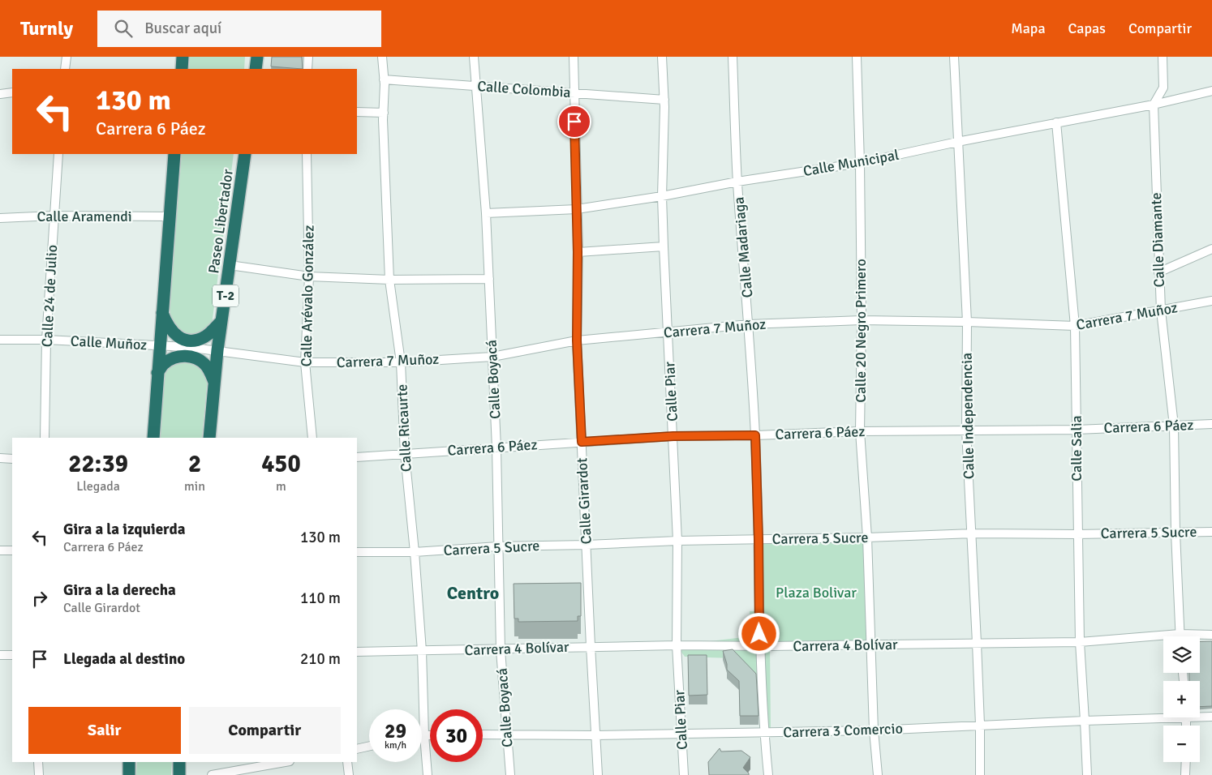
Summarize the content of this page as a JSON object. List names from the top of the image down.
{
  "streets": {
    "highway": ["Paseo Libertador", "T-2"],
    "street": [
      "Calle Colombia",
      "Calle Municipal",
      "Calle Aramendi",
      "Calle Diamante",
      "Calle Madariaga",
      "Calle 24 de Julio",
      "Calle Arévalo González",
      "Carrera 7 Muñoz",
      "Calle 20 Negro Primero",
      "Calle Muñoz",
      "Calle Boyacá",
      "Calle Piar",
      "Calle Independencia",
      "Carrera 6 Páez",
      "Calle Ricaurte",
      "Calle Salia",
      "Calle Girardot",
      "Carrera 5 Sucre",
      "Carrera 4 Bolívar",
      "Carrera 3 Comercio"
    ]
  },
  "crossings": [
    ["Calle Colombia", "Calle Boyacá"],
    ["Calle Colombia", "Calle Piar"],
    ["Calle Colombia", "Calle Ricaurte"],
    ["Calle Colombia", "Calle Girardot"],
    ["Calle Municipal", "Calle Diamante"],
    ["Calle Municipal", "Calle Madariaga"],
    ["Calle Municipal", "Calle 20 Negro Primero"],
    ["Calle Municipal", "Calle Boyacá"],
    ["Calle Municipal", "Calle Piar"],
    ["Calle Municipal", "Calle Independencia"],
    ["Calle Municipal", "Calle Salia"],
    ["Calle Municipal", "Calle Girardot"],
    ["Calle Aramendi", "Calle 24 de Julio"],
    ["Paseo Libertador", "Carrera 7 Muñoz"],
    ["Paseo Libertador", "Calle Muñoz"],
    ["Calle Diamante", "Carrera 7 Muñoz"],
    ["Calle Diamante", "Carrera 6 Páez"],
    ["Calle Diamante", "Carrera 5 Sucre"],
    ["Calle Diamante", "Carrera 4 Bolívar"],
    ["Calle Madariaga", "Carrera 7 Muñoz"],
    ["Calle Madariaga", "Carrera 6 Páez"],
    ["Calle Madariaga", "Carrera 5 Sucre"],
    ["Calle Madariaga", "Carrera 4 Bolívar"],
    ["Calle Madariaga", "Carrera 3 Comercio"],
    ["Calle 24 de Julio", "Calle Muñoz"],
    ["Calle Arévalo González", "Carrera 7 Muñoz"],
    ["Carrera 7 Muñoz", "Calle 20 Negro Primero"],
    ["Carrera 7 Muñoz", "Calle Muñoz"],
    ["Carrera 7 Muñoz", "Calle Boyacá"],
    ["Carrera 7 Muñoz", "Calle Piar"],
    ["Carrera 7 Muñoz", "Calle Independencia"],
    ["Carrera 7 Muñoz", "Calle Ricaurte"],
    ["Carrera 7 Muñoz", "Calle Salia"],
    ["Carrera 7 Muñoz", "Calle Girardot"],
    ["Calle 20 Negro Primero", "Carrera 6 Páez"],
    ["Calle 20 Negro Primero", "Carrera 5 Sucre"],
    ["Calle 20 Negro Primero", "Carrera 4 Bolívar"],
    ["Calle 20 Negro Primero", "Carrera 3 Comercio"],
    ["Calle Boyacá", "Carrera 6 Páez"],
    ["Calle Boyacá", "Carrera 5 Sucre"],
    ["Calle Boyacá", "Carrera 4 Bolívar"],
    ["Calle Boyacá", "Carrera 3 Comercio"],
    ["Calle Piar", "Carrera 6 Páez"],
    ["Calle Piar", "Carrera 5 Sucre"],
    ["Calle Piar", "Carrera 4 Bolívar"],
    ["Calle Piar", "Carrera 3 Comercio"],
    ["Calle Independencia", "Carrera 6 Páez"],
    ["Calle Independencia", "Carrera 5 Sucre"],
    ["Calle Independencia", "Carrera 4 Bolívar"],
    ["Calle Independencia", "Carrera 3 Comercio"],
    ["Carrera 6 Páez", "Calle Ricaurte"],
    ["Carrera 6 Páez", "Calle Salia"],
    ["Carrera 6 Páez", "Calle Girardot"],
    ["Calle Ricaurte", "Carrera 5 Sucre"],
    ["Calle Ricaurte", "Carrera 4 Bolívar"],
    ["Calle Salia", "Carrera 5 Sucre"],
    ["Calle Salia", "Carrera 4 Bolívar"],
    ["Calle Salia", "Carrera 3 Comercio"],
    ["Calle Girardot", "Carrera 5 Sucre"],
    ["Calle Girardot", "Carrera 4 Bolívar"],
    ["Calle Girardot", "Carrera 3 Comercio"]
  ],
  "districts": ["Centro"],
  "parks": ["Plaza Bolivar"],
  "page": {
    "header": "Turnly",
    "search": "Buscar aquí",
    "nav": ["Mapa", "Capas", "Compartir"],
    "turn": ["130 m", "Carrera 6 Páez"],
    "eta": [
      "22:39",
      "Llegada",
      "2",
      "min",
      "450",
      "m"
    ],
    "list": [
      {
        "name": "Gira a la izquierda",
        "note": "Carrera 6 Páez",
        "value": "130 m"
      },
      {
        "name": "Gira a la derecha",
        "note": "Calle Girardot",
        "value": "110 m"
      },
      {
        "name": "Llegada al destino",
        "value": "210 m"
      }
    ],
    "map_buttons": ["+", "−"],
    "buttons": ["Salir", "Compartir"],
    "speed": "29 km/h",
    "limit": "30"
  }
}
